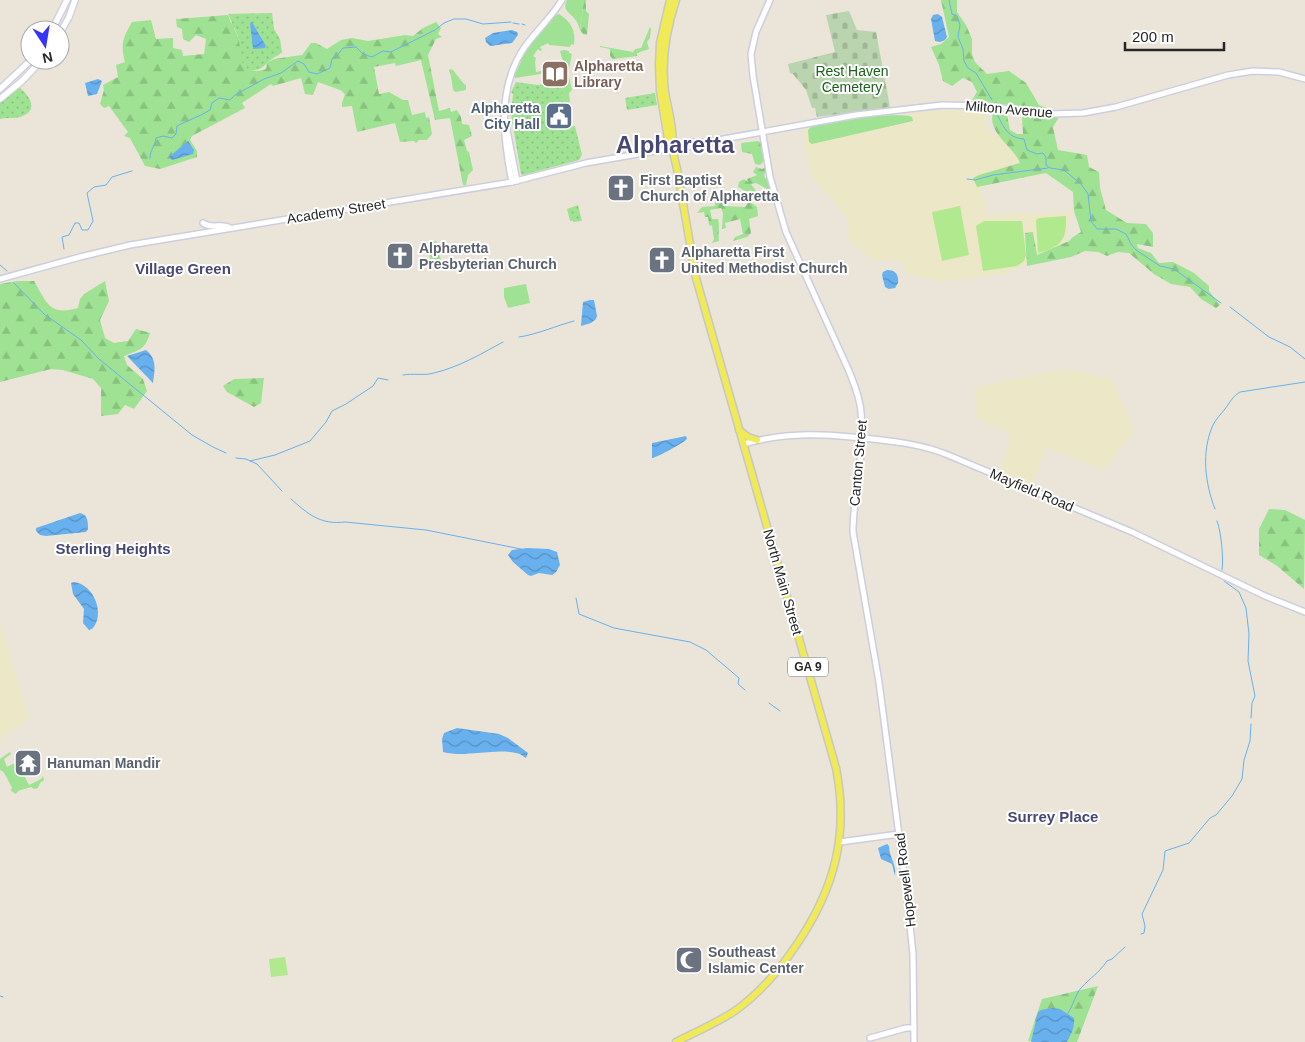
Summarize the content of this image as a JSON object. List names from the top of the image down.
{
  "streets": {
    "main road": ["North Main Street", "GA 9"],
    "street": [
      "Milton Avenue",
      "Academy Street",
      "Canton Street",
      "Mayfield Road",
      "Hopewell Road"
    ]
  },
  "crossings": [
    ["Milton Avenue", "Academy Street"],
    ["Milton Avenue", "Canton Street"],
    ["Milton Avenue", "North Main Street"],
    ["Milton Avenue", "GA 9"],
    ["Academy Street", "North Main Street"],
    ["Academy Street", "GA 9"],
    ["Canton Street", "Mayfield Road"],
    ["Canton Street", "Hopewell Road"],
    ["Mayfield Road", "North Main Street"],
    ["North Main Street", "GA 9"]
  ],
  "districts": [
    "Alpharetta",
    "Village Green",
    "Sterling Heights",
    "Surrey Place"
  ],
  "parks": ["Rest Haven Cemetery"],
  "places": {
    "library": ["Alpharetta Library"],
    "public building": ["Alpharetta City Hall"],
    "church": ["First Baptist Church of Alpharetta", "Alpharetta Presbyterian Church", "Alpharetta First United Methodist Church"],
    "temple": ["Hanuman Mandir"],
    "mosque": ["Southeast Islamic Center"]
  },
  "scale_bar": "200 m",
  "north": "bottom"
}
